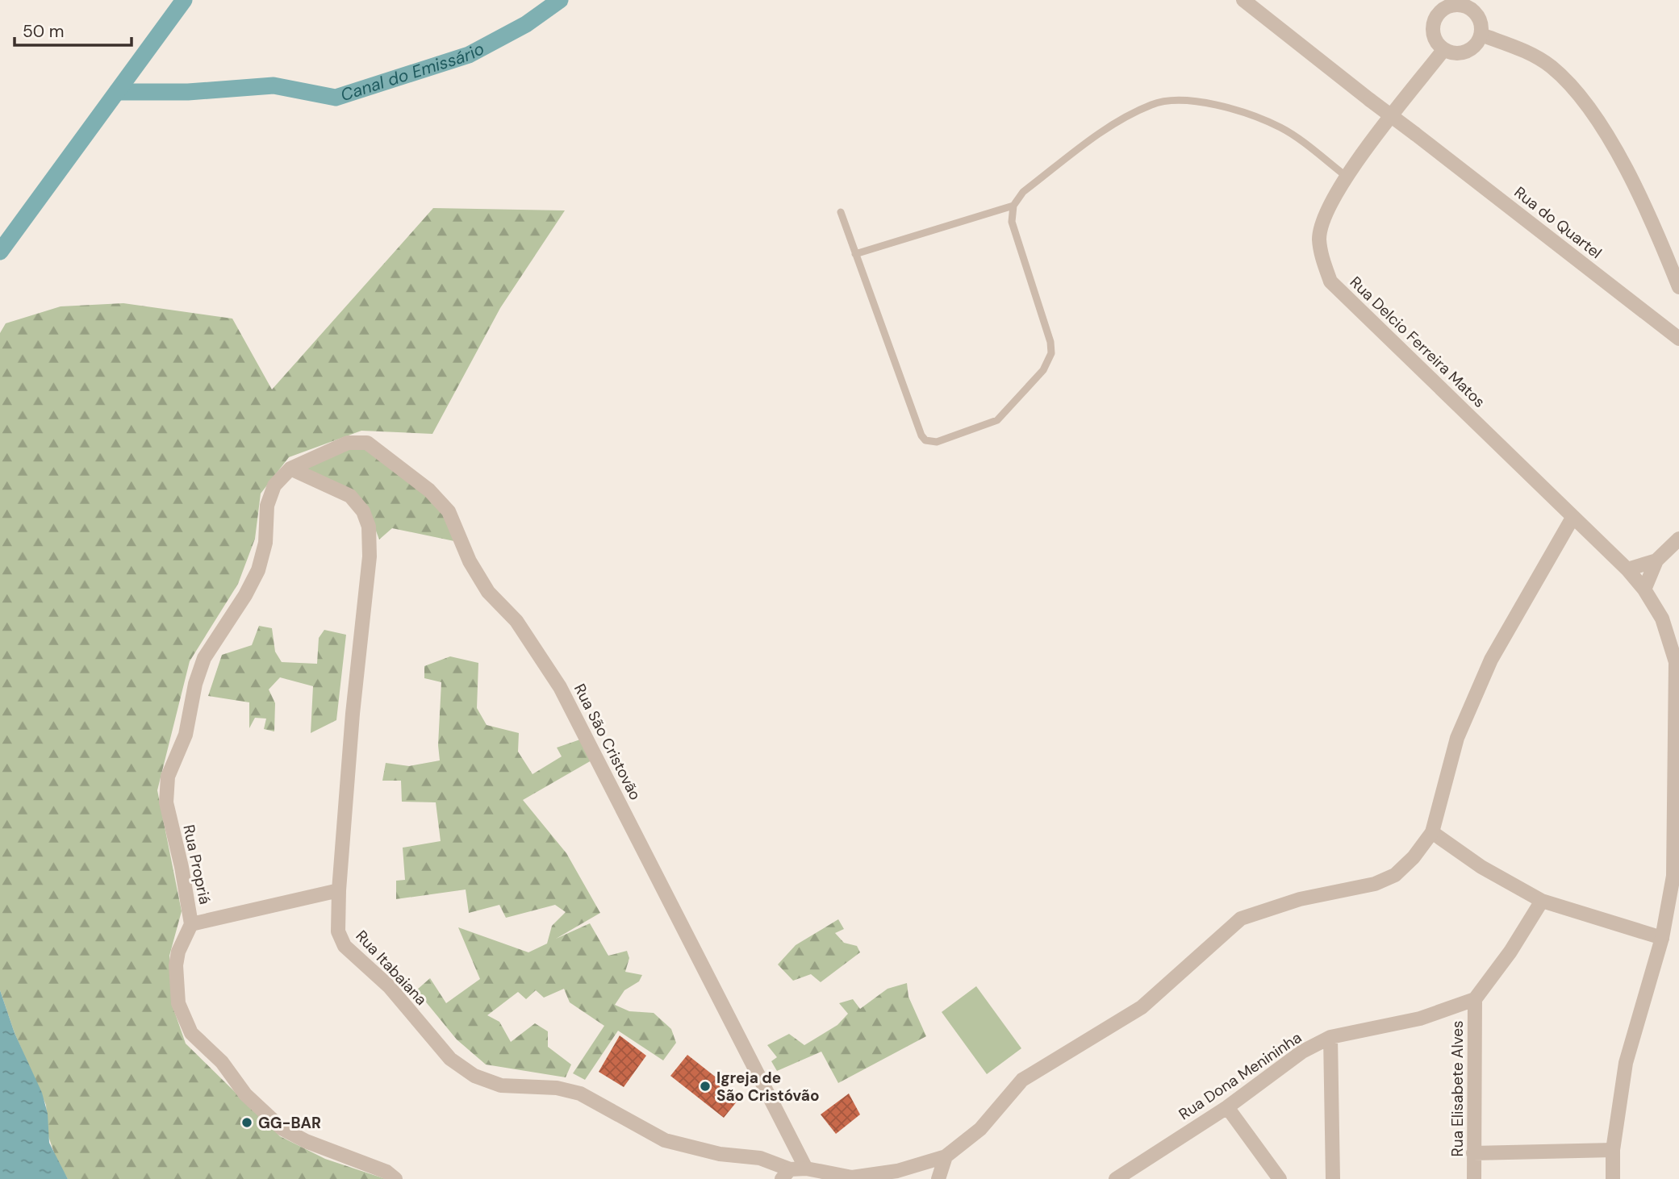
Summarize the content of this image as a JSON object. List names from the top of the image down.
{
  "streets": {
    "street": [
      "Rua do Quartel",
      "Rua Delcio Ferreira Matos",
      "Rua São Cristovão",
      "Rua Propriá",
      "Rua Itabaiana",
      "Rua Dona Menininha",
      "Rua Elisabete Alves"
    ]
  },
  "crossings": [
    ["Rua São Cristovão", "Rua Propriá"],
    ["Rua São Cristovão", "Rua Itabaiana"],
    ["Rua Propriá", "Rua Itabaiana"],
    ["Rua Dona Menininha", "Rua Elisabete Alves"]
  ],
  "water": ["Canal do Emissário"],
  "places": ["Igreja de São Cristóvão", "GG-BAR"],
  "scale_bar": "50 m"
}
